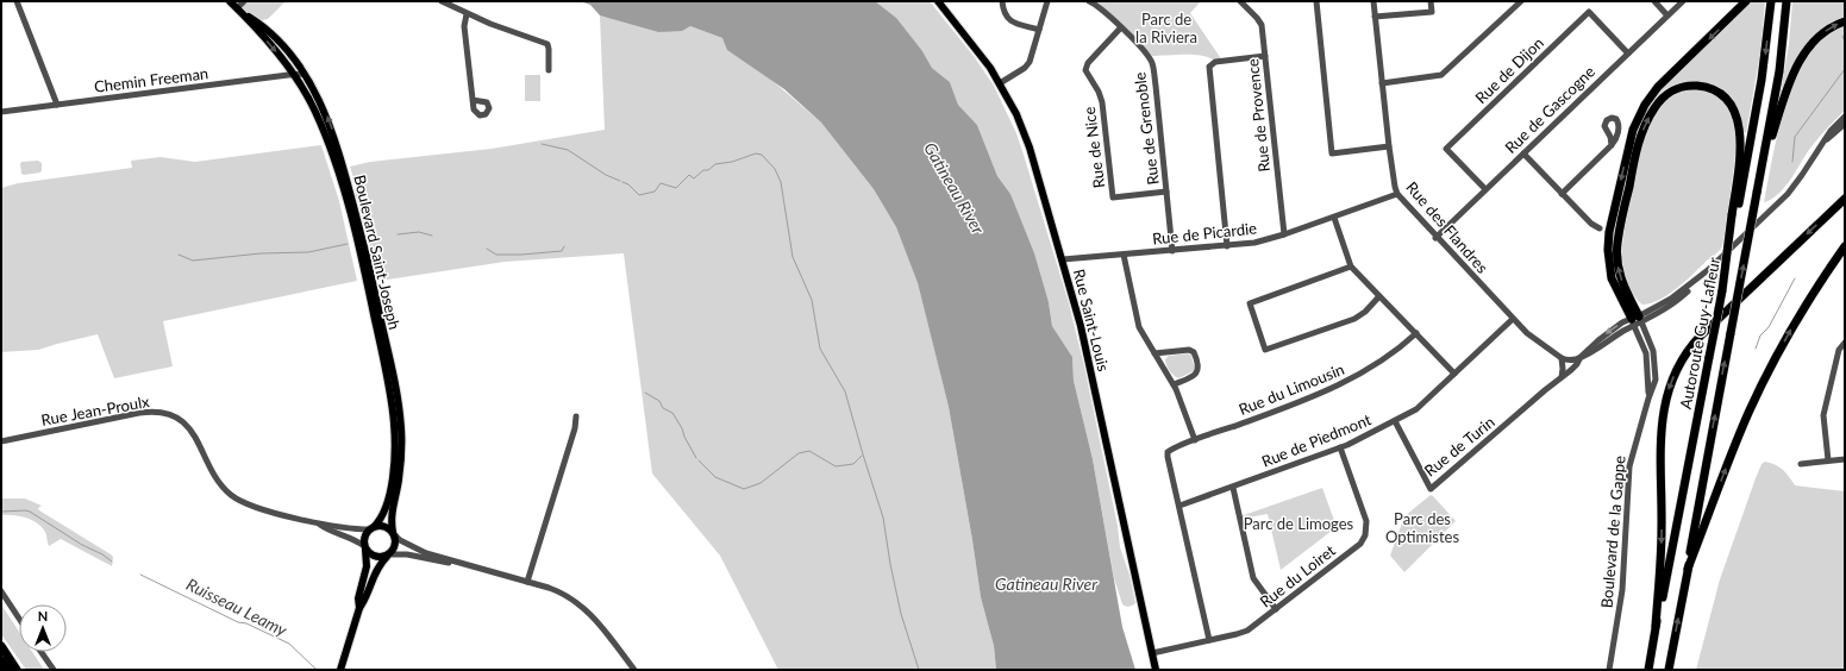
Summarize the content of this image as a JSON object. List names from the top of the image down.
{
  "streets": {
    "highway": ["Autoroute Guy-Lafleur"],
    "main road": ["Boulevard Saint-Joseph", "Rue Saint-Louis"],
    "street": [
      "Rue de Dijon",
      "Chemin Freeman",
      "Rue de Gascogne",
      "Rue de Provence",
      "Rue de Grenoble",
      "Rue de Nice",
      "Rue des Flandres",
      "Rue de Picardie",
      "Rue du Limousin",
      "Rue Jean-Proulx",
      "Rue de Piedmont",
      "Rue de Turin",
      "Boulevard de la Gappe",
      "Rue du Loiret"
    ]
  },
  "crossings": [
    ["Rue de Dijon", "Rue de Gascogne"],
    ["Chemin Freeman", "Boulevard Saint-Joseph"],
    ["Rue de Gascogne", "Rue des Flandres"],
    ["Rue de Provence", "Rue de Picardie"],
    ["Rue de Grenoble", "Rue de Nice"],
    ["Rue de Grenoble", "Rue de Picardie"],
    ["Rue des Flandres", "Rue de Picardie"],
    ["Rue des Flandres", "Rue de Piedmont"],
    ["Rue de Picardie", "Rue Saint-Louis"],
    ["Boulevard Saint-Joseph", "Rue Jean-Proulx"],
    ["Rue Saint-Louis", "Rue du Loiret"],
    ["Rue du Limousin", "Rue de Piedmont"],
    ["Rue de Piedmont", "Rue de Turin"],
    ["Rue de Piedmont", "Rue du Loiret"],
    ["Rue de Turin", "Boulevard de la Gappe"]
  ],
  "water": ["Gatineau River", "Ruisseau Leamy"],
  "parks": ["Parc de la Riviera", "Parc des Optimistes", "Parc de Limoges"],
  "north": "top"
}
